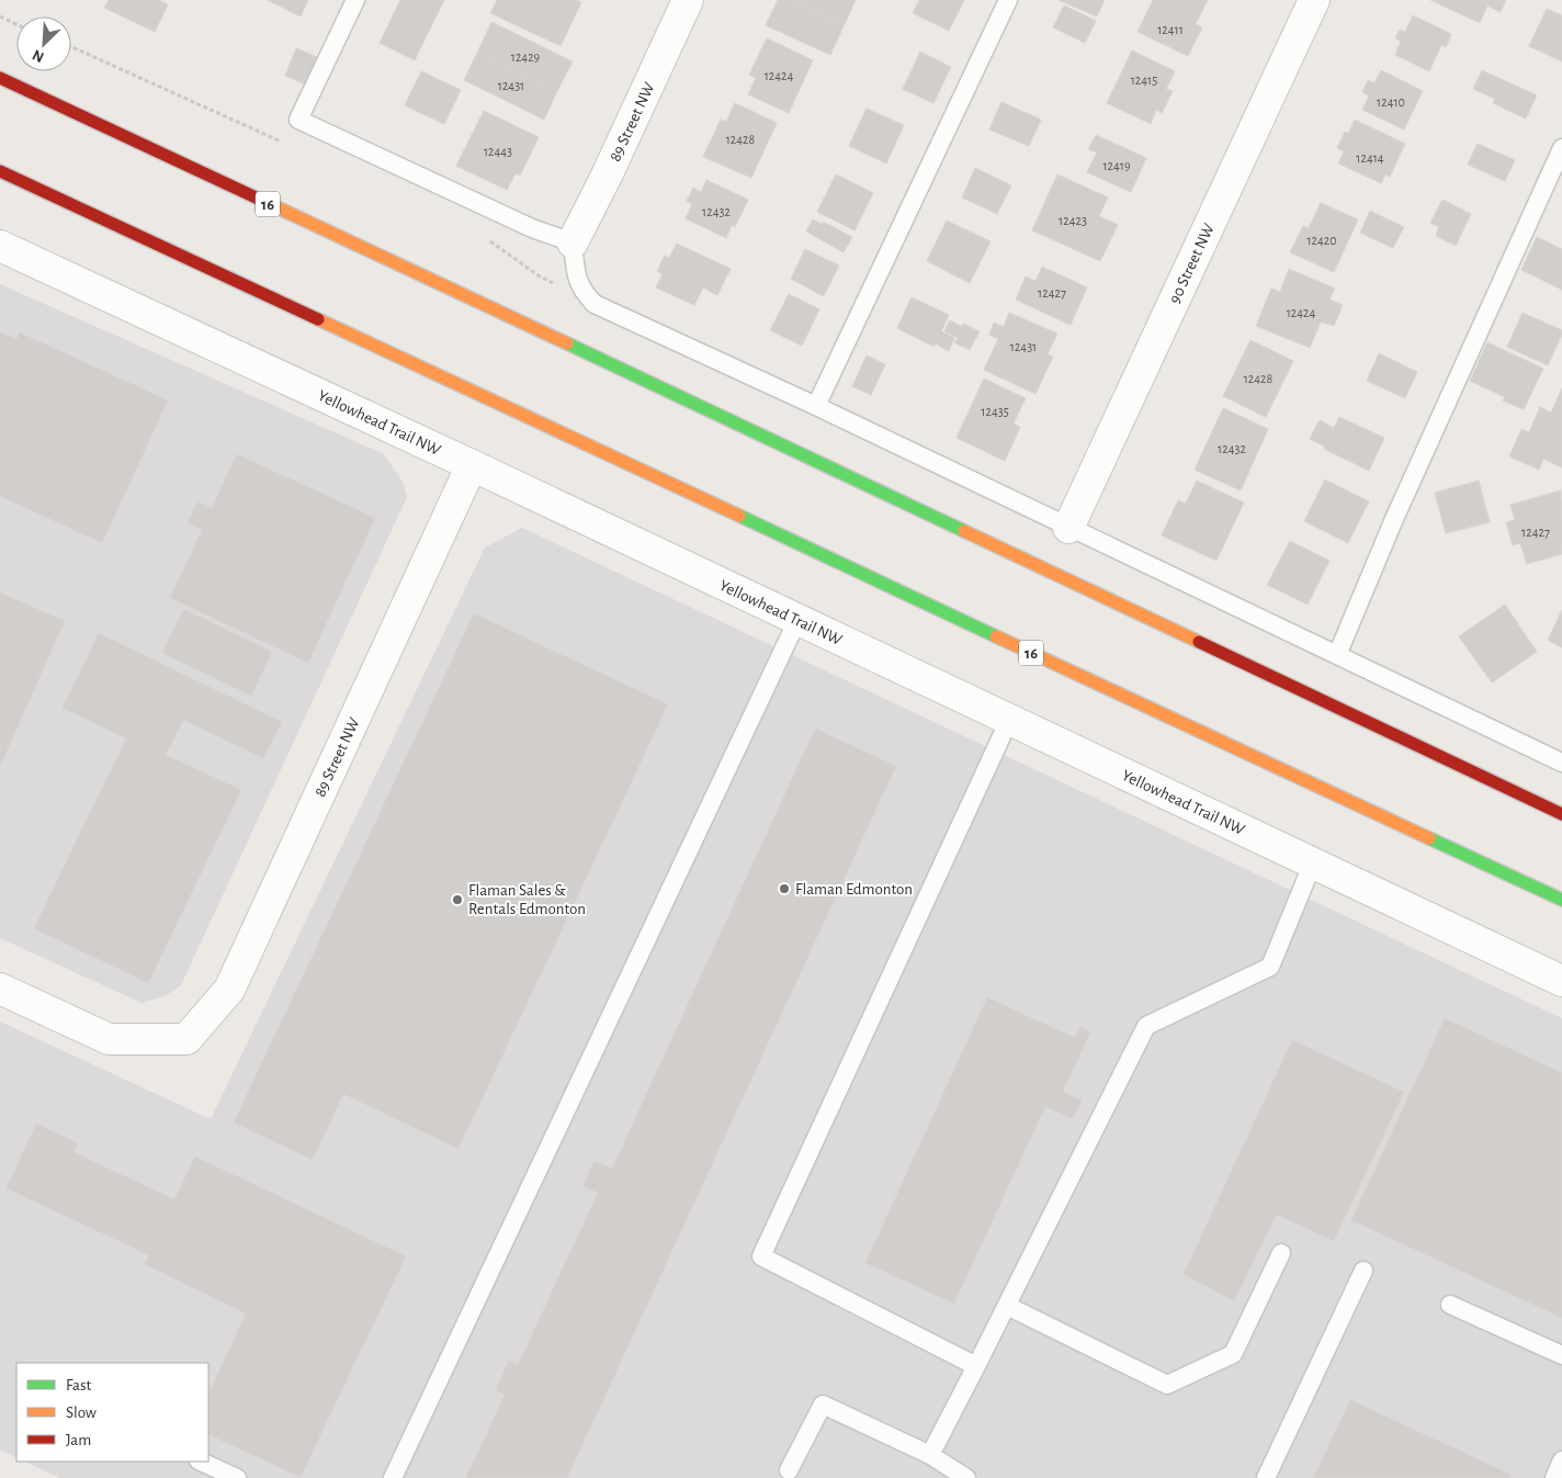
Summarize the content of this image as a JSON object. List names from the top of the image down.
{
  "streets": {
    "highway": ["16"],
    "street": ["89 Street NW", "90 Street NW", "Yellowhead Trail NW"]
  },
  "crossings": [
    ["89 Street NW", "Yellowhead Trail NW"]
  ],
  "places": ["Flaman Edmonton", "Flaman Sales & Rentals Edmonton"],
  "house_numbers": [
    "12411",
    "12429",
    "12424",
    "12415",
    "12431",
    "12410",
    "12428",
    "12443",
    "12414",
    "12419",
    "12432",
    "12423",
    "12420",
    "12427",
    "12424",
    "12431",
    "12428",
    "12435",
    "12432",
    "12427"
  ],
  "legend": ["Fast", "Slow", "Jam"],
  "north": "bottom left"
}
